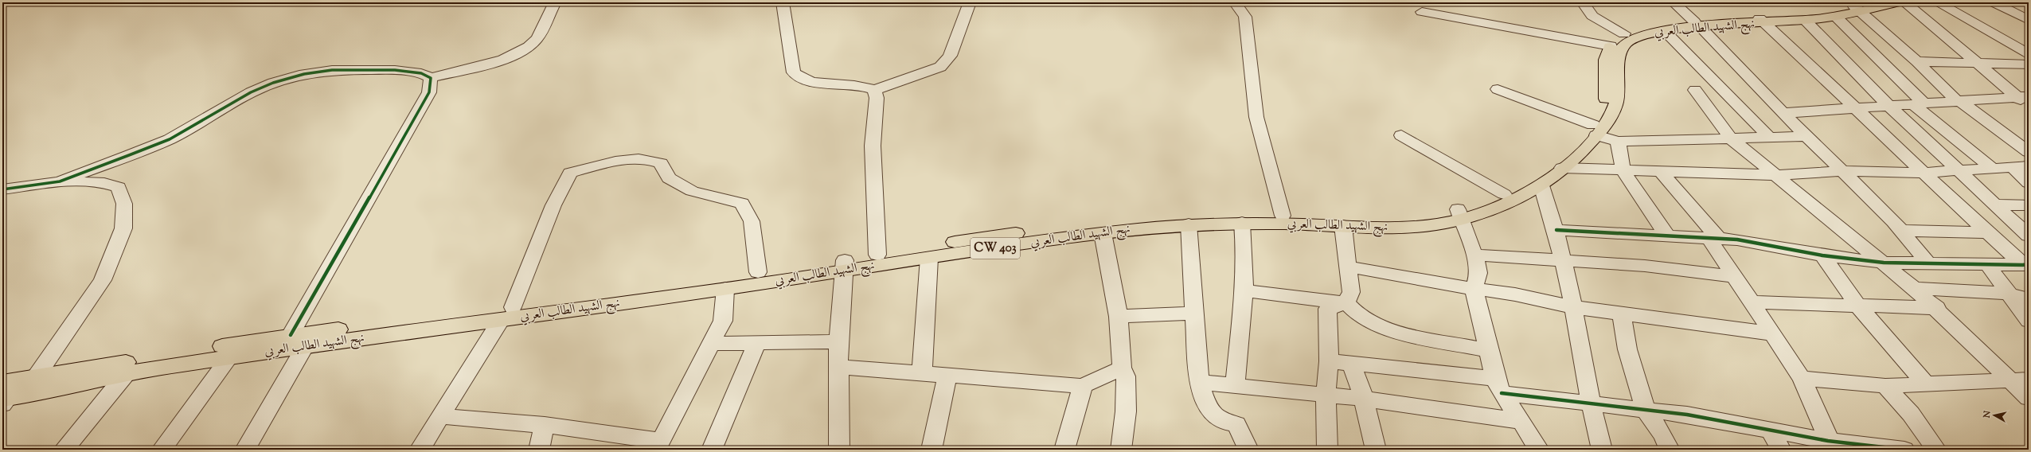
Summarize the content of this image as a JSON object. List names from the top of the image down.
{
  "streets": {
    "main road": ["نهج الشهيد الطالب العربي", "CW 403"]
  },
  "north": "left"
}
